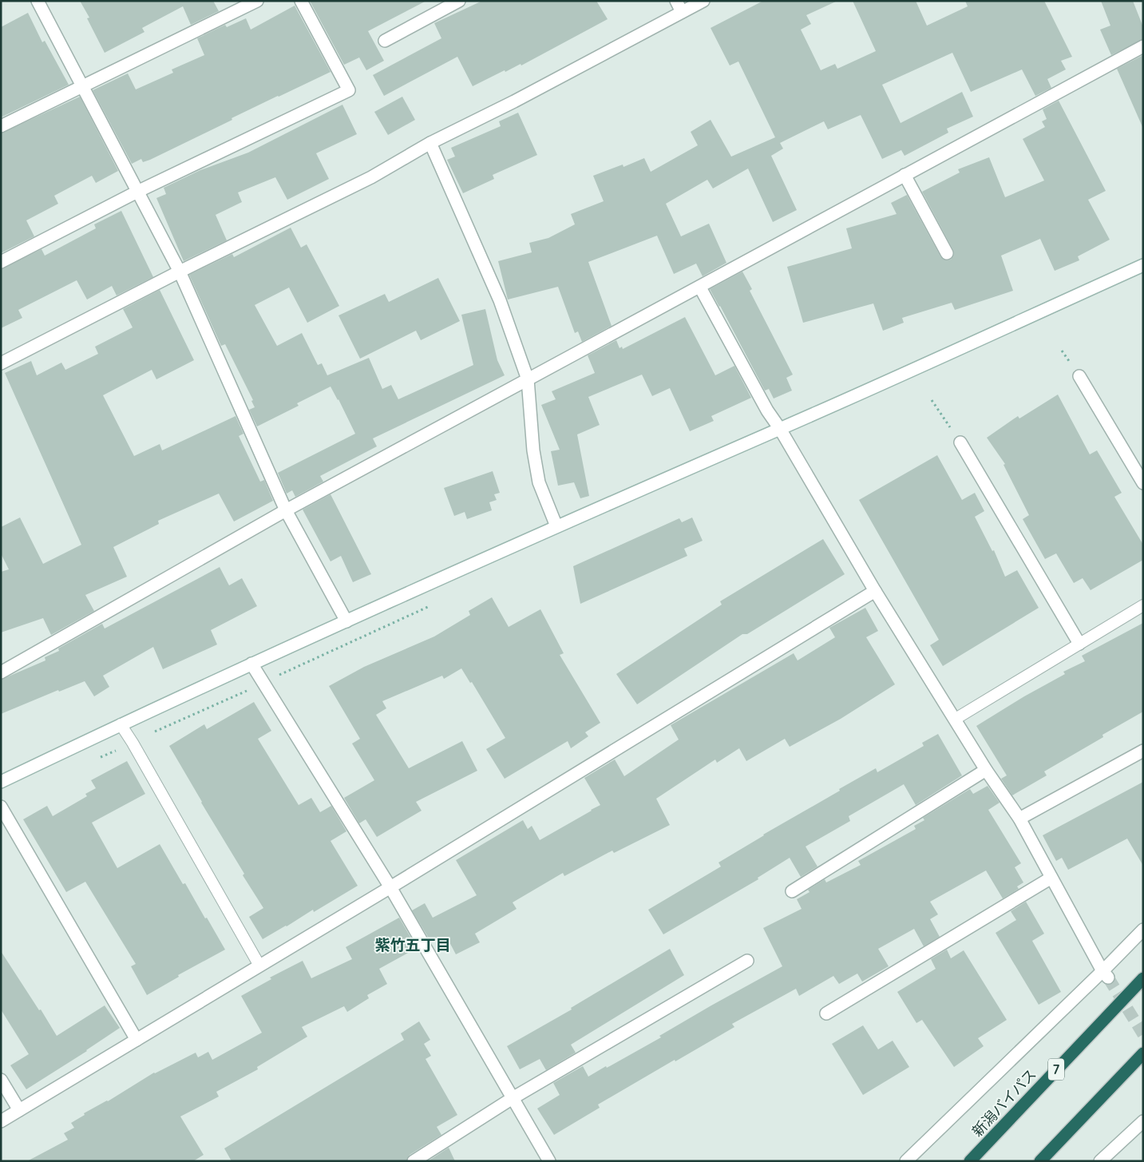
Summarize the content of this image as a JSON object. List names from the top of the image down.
{
  "streets": {
    "highway": ["7", "新潟バイパス"]
  },
  "districts": ["紫竹五丁目"]
}
